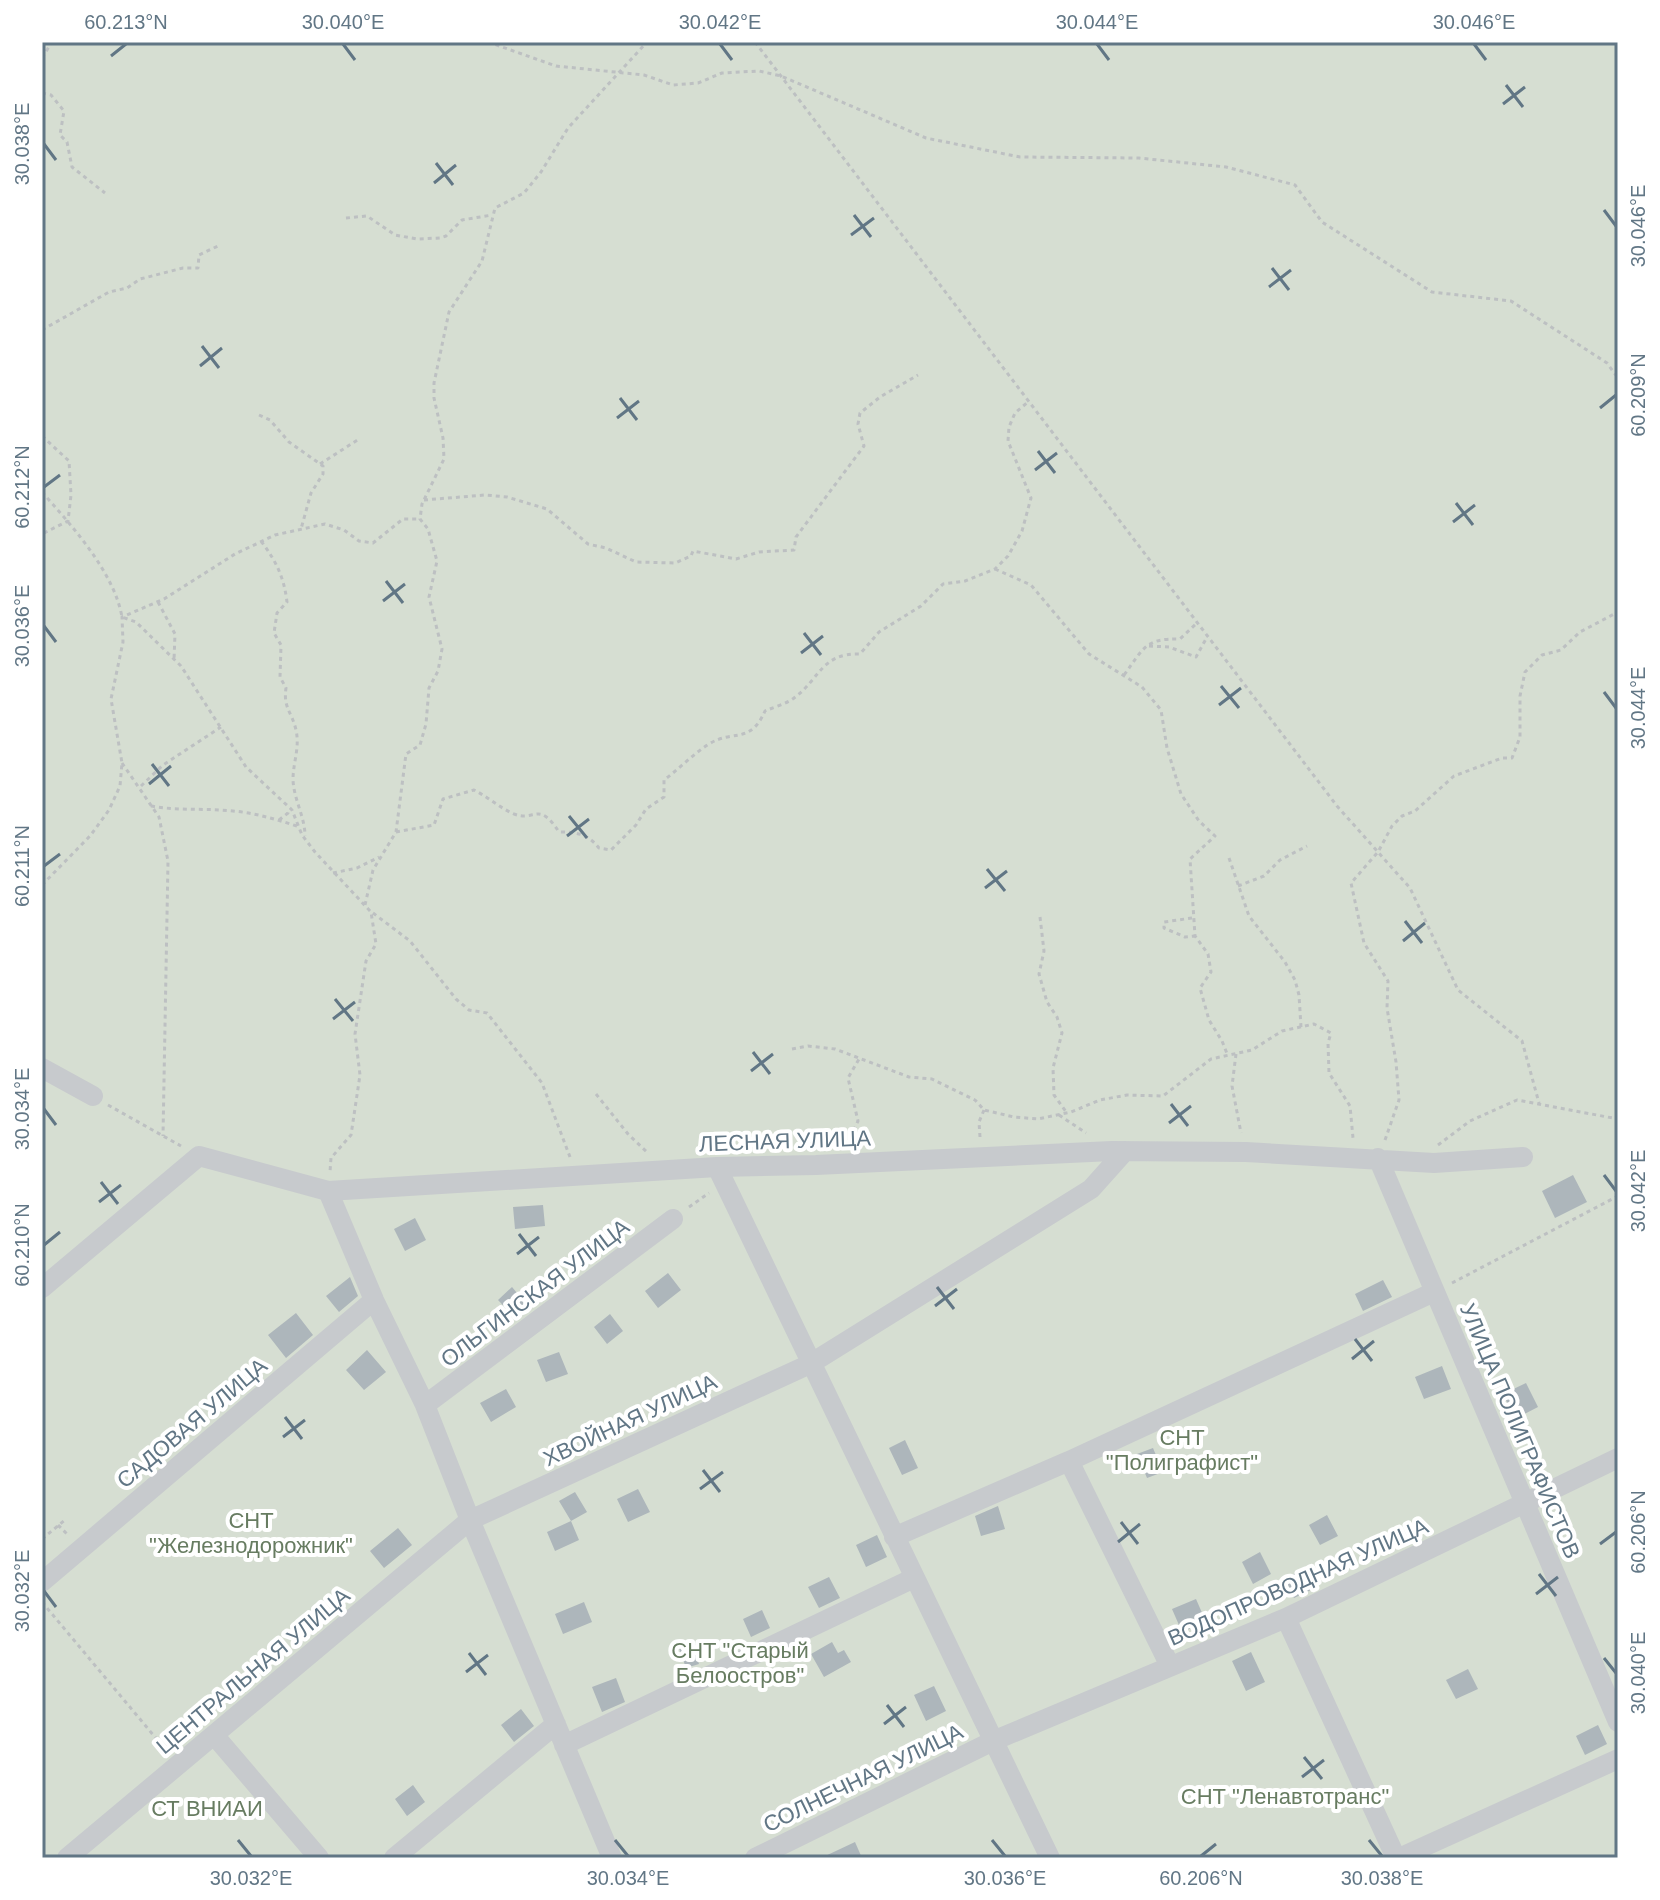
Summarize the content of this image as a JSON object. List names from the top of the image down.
{
  "streets": {
    "street": [
      "ЛЕСНАЯ УЛИЦА",
      "ОЛЬГИНСКАЯ УЛИЦА",
      "ХВОЙНАЯ УЛИЦА",
      "САДОВАЯ УЛИЦА",
      "УЛИЦА ПОЛИГРАФИСТОВ",
      "ВОДОПРОВОДНАЯ УЛИЦА",
      "ЦЕНТРАЛЬНАЯ УЛИЦА",
      "СОЛНЕЧНАЯ УЛИЦА"
    ]
  },
  "crossings": [
    ["ЛЕСНАЯ УЛИЦА", "ХВОЙНАЯ УЛИЦА"],
    ["ЛЕСНАЯ УЛИЦА", "УЛИЦА ПОЛИГРАФИСТОВ"],
    ["ХВОЙНАЯ УЛИЦА", "ЦЕНТРАЛЬНАЯ УЛИЦА"],
    ["УЛИЦА ПОЛИГРАФИСТОВ", "ВОДОПРОВОДНАЯ УЛИЦА"],
    ["ВОДОПРОВОДНАЯ УЛИЦА", "СОЛНЕЧНАЯ УЛИЦА"]
  ],
  "parks": [
    "СНТ \"Полиграфист\"",
    "СНТ \"Железнодорожник\"",
    "СНТ \"Старый Белоостров\"",
    "СНТ \"Ленавтотранс\"",
    "СТ ВНИАИ"
  ],
  "coordinates": [
    "60.213°N",
    "30.040°E",
    "30.042°E",
    "30.044°E",
    "30.046°E",
    "30.038°E",
    "60.209°N",
    "60.212°N",
    "30.036°E",
    "60.211°N",
    "30.034°E",
    "60.210°N",
    "60.206°N",
    "30.032°E"
  ]
}
